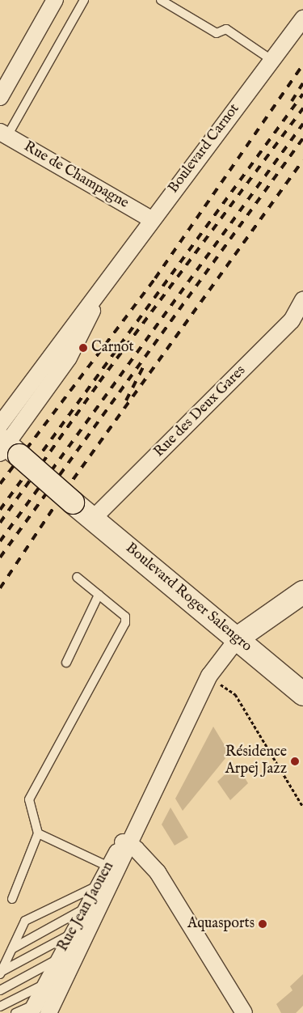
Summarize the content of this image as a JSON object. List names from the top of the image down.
{
  "streets": {
    "main road": ["Boulevard Roger Salengro"],
    "street": [
      "Boulevard Carnot",
      "Rue de Champagne",
      "Rue des Deux Gares",
      "Rue Jean Jaouen"
    ]
  },
  "crossings": [
    ["Boulevard Carnot", "Rue de Champagne"],
    ["Boulevard Carnot", "Boulevard Roger Salengro"],
    ["Rue des Deux Gares", "Boulevard Roger Salengro"],
    ["Boulevard Roger Salengro", "Rue Jean Jaouen"]
  ],
  "places": ["Carnot", "Résidence Arpej Jazz", "Aquasports"]
}
